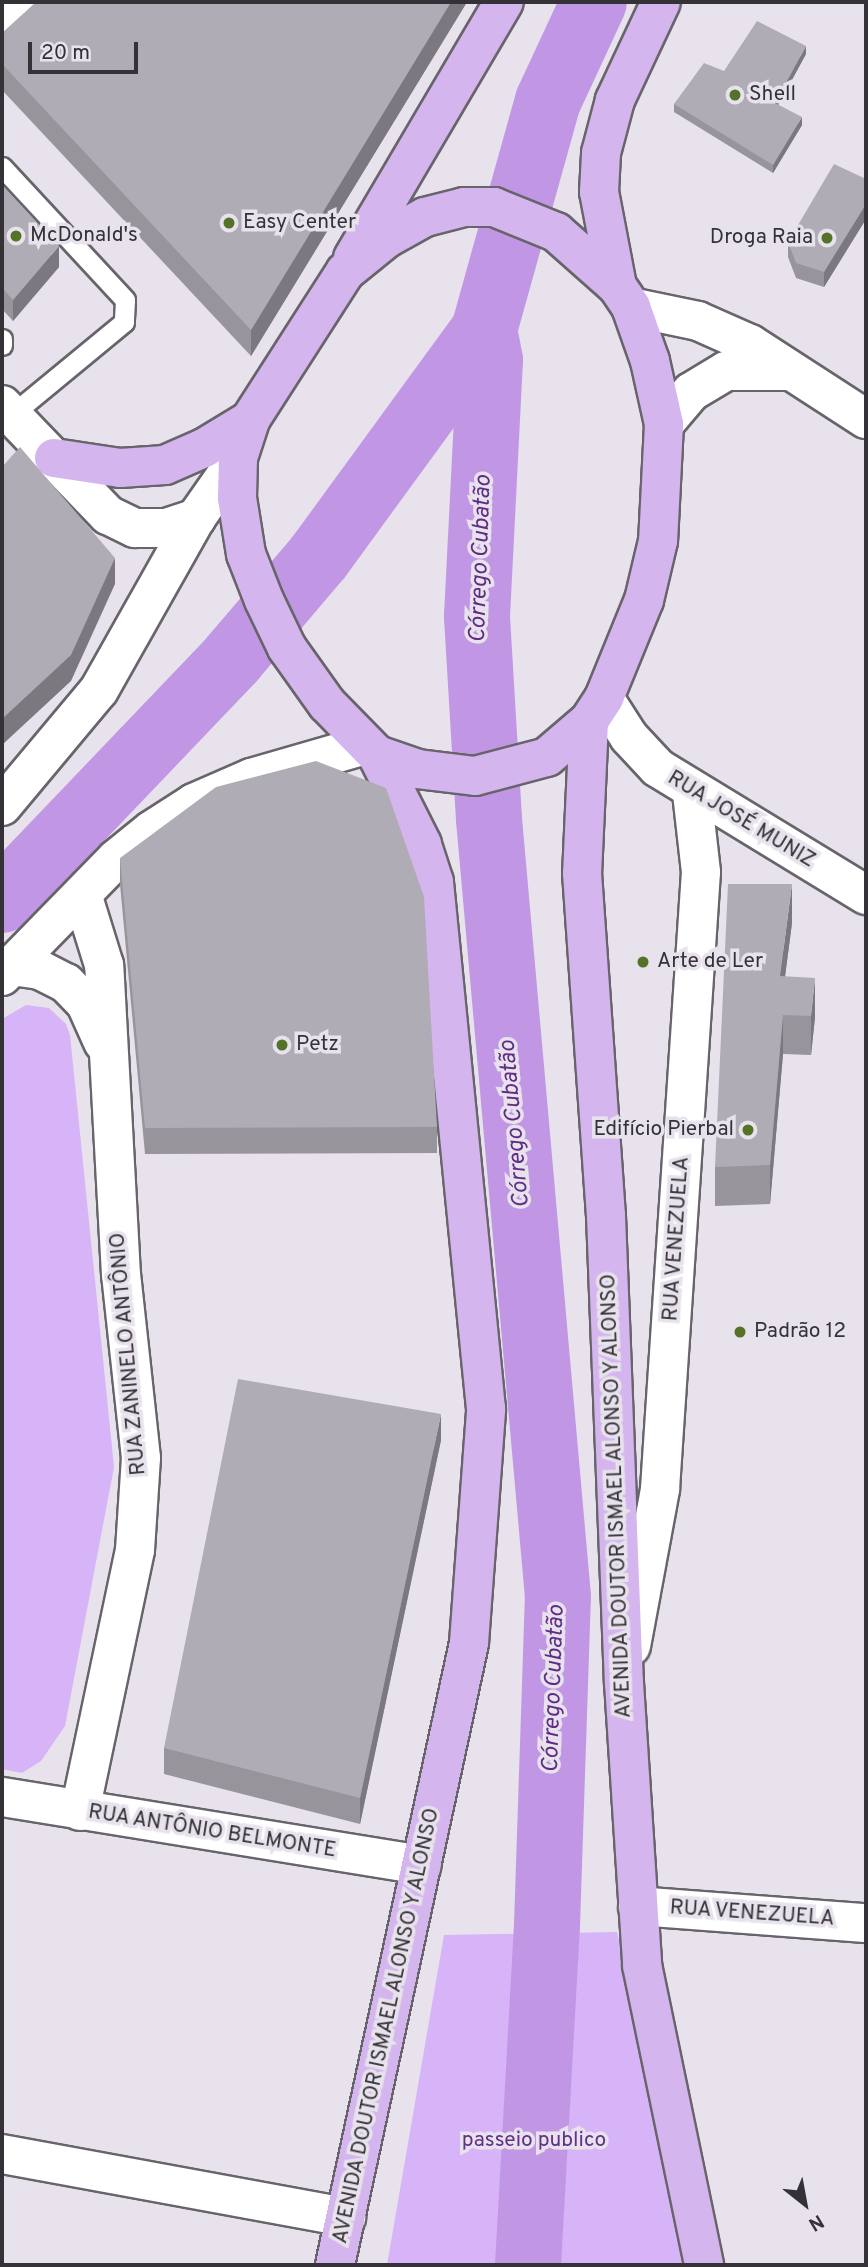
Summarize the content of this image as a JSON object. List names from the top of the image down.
{
  "streets": {
    "main road": ["AVENIDA DOUTOR ISMAEL ALONSO Y ALONSO"],
    "street": [
      "RUA JOSÉ MUNIZ",
      "RUA VENEZUELA",
      "RUA ZANINELO ANTÔNIO",
      "RUA ANTÔNIO BELMONTE"
    ]
  },
  "crossings": [
    ["RUA JOSÉ MUNIZ", "RUA VENEZUELA"],
    ["RUA JOSÉ MUNIZ", "AVENIDA DOUTOR ISMAEL ALONSO Y ALONSO"],
    ["RUA VENEZUELA", "AVENIDA DOUTOR ISMAEL ALONSO Y ALONSO"],
    ["RUA ZANINELO ANTÔNIO", "RUA ANTÔNIO BELMONTE"],
    ["AVENIDA DOUTOR ISMAEL ALONSO Y ALONSO", "RUA ANTÔNIO BELMONTE"]
  ],
  "water": ["Córrego Cubatão"],
  "parks": ["passeio publico"],
  "places": [
    "Shell",
    "Easy Center",
    "McDonald's",
    "Droga Raia",
    "Arte de Ler",
    "Petz",
    "Edifício Pierbal",
    "Padrão 12"
  ],
  "scale_bar": "20 m",
  "north": "bottom right"
}
